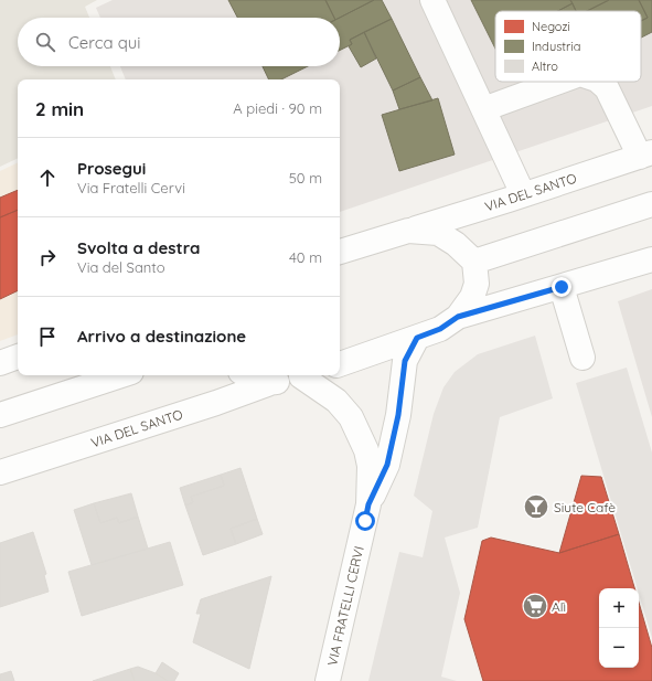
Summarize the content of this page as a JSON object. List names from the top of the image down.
{
  "streets": {
    "street": ["VIA DEL SANTO", "VIA FRATELLI CERVI"]
  },
  "places": {
    "bar": ["Siute Cafè"],
    "supermarket": ["Alì"]
  },
  "legend": ["Negozi", "Industria", "Altro"],
  "page": {
    "search": "Cerca qui",
    "heading": ["2 min", "A piedi · 90 m"],
    "list": [
      ["Prosegui", "Via Fratelli Cervi", "50 m"],
      ["Svolta a destra", "Via del Santo", "40 m"],
      "Arrivo a destinazione"
    ],
    "map_buttons": ["+", "−"]
  }
}
